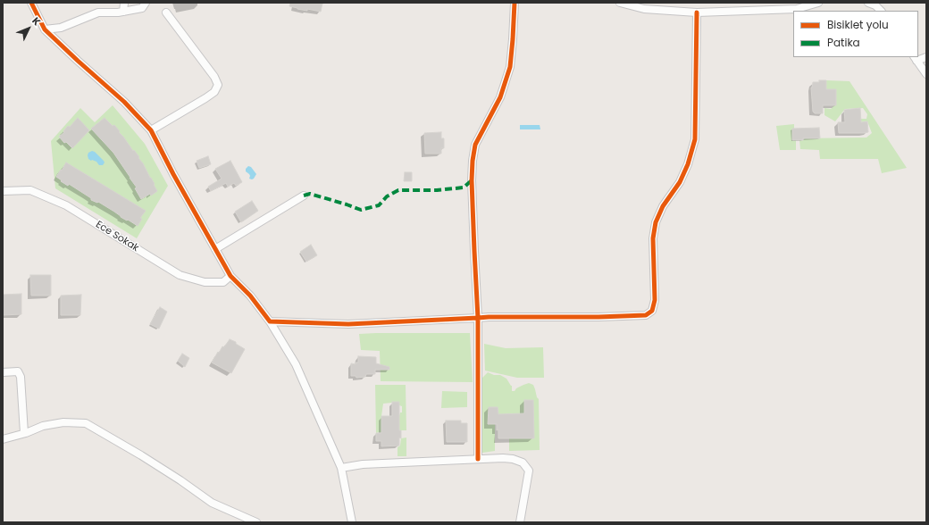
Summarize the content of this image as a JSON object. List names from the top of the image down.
{
  "streets": {
    "street": ["Ece Sokak"]
  },
  "legend": ["Bisiklet yolu", "Patika"],
  "north": "top right"
}
